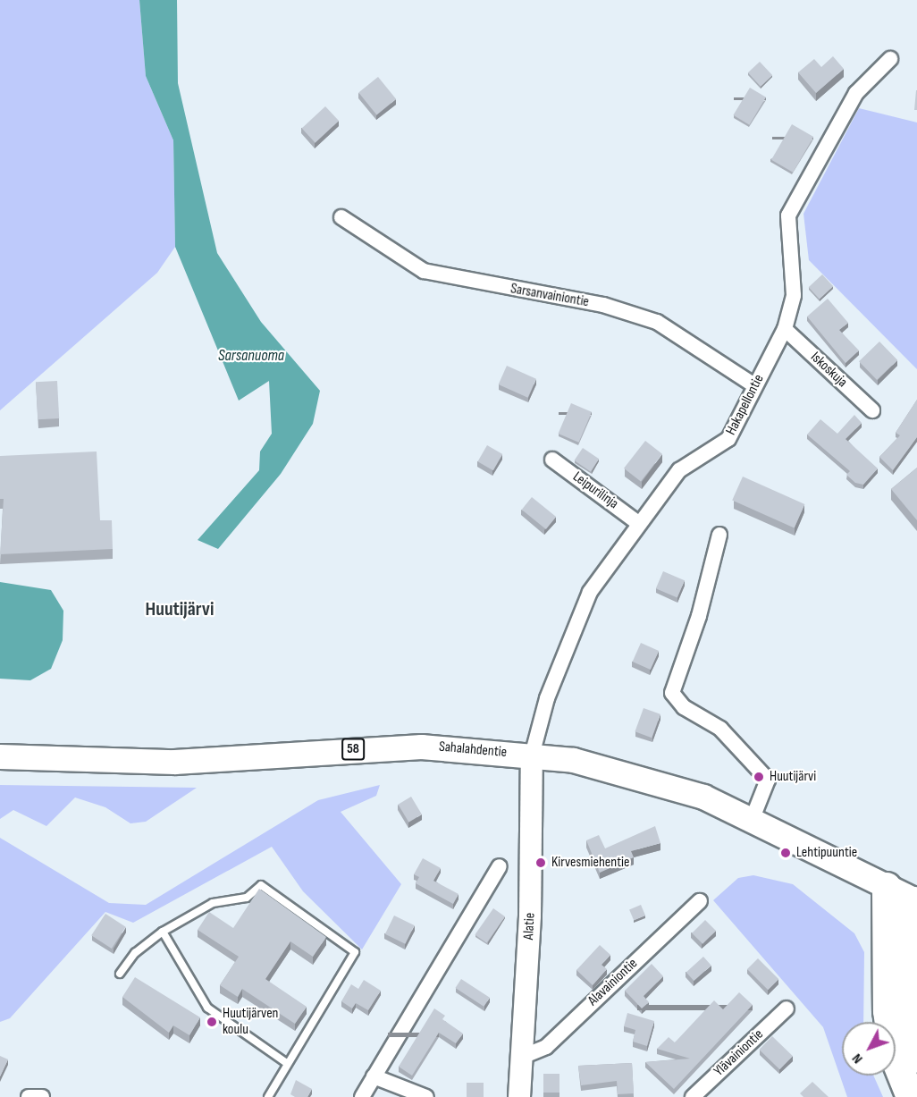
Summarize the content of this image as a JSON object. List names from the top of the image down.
{
  "streets": {
    "main road": ["58", "Sahalahdentie"],
    "street": [
      "Sarsanvainiontie",
      "Iskoskuja",
      "Hakapellontie",
      "Leipurilinja",
      "Alatie",
      "Alavainiontie",
      "Ylävainiontie"
    ]
  },
  "crossings": [
    ["Sarsanvainiontie", "Hakapellontie"],
    ["Iskoskuja", "Hakapellontie"],
    ["Hakapellontie", "Leipurilinja"],
    ["Hakapellontie", "Sahalahdentie"],
    ["Hakapellontie", "Alatie"],
    ["Sahalahdentie", "Alatie"],
    ["Alatie", "Alavainiontie"]
  ],
  "districts": ["Huutijärvi"],
  "water": ["Sarsanuoma"],
  "places": [
    "Huutijärvi",
    "Lehtipuuntie",
    "Kirvesmiehentie",
    "Huutijärven koulu"
  ],
  "north": "bottom left"
}
